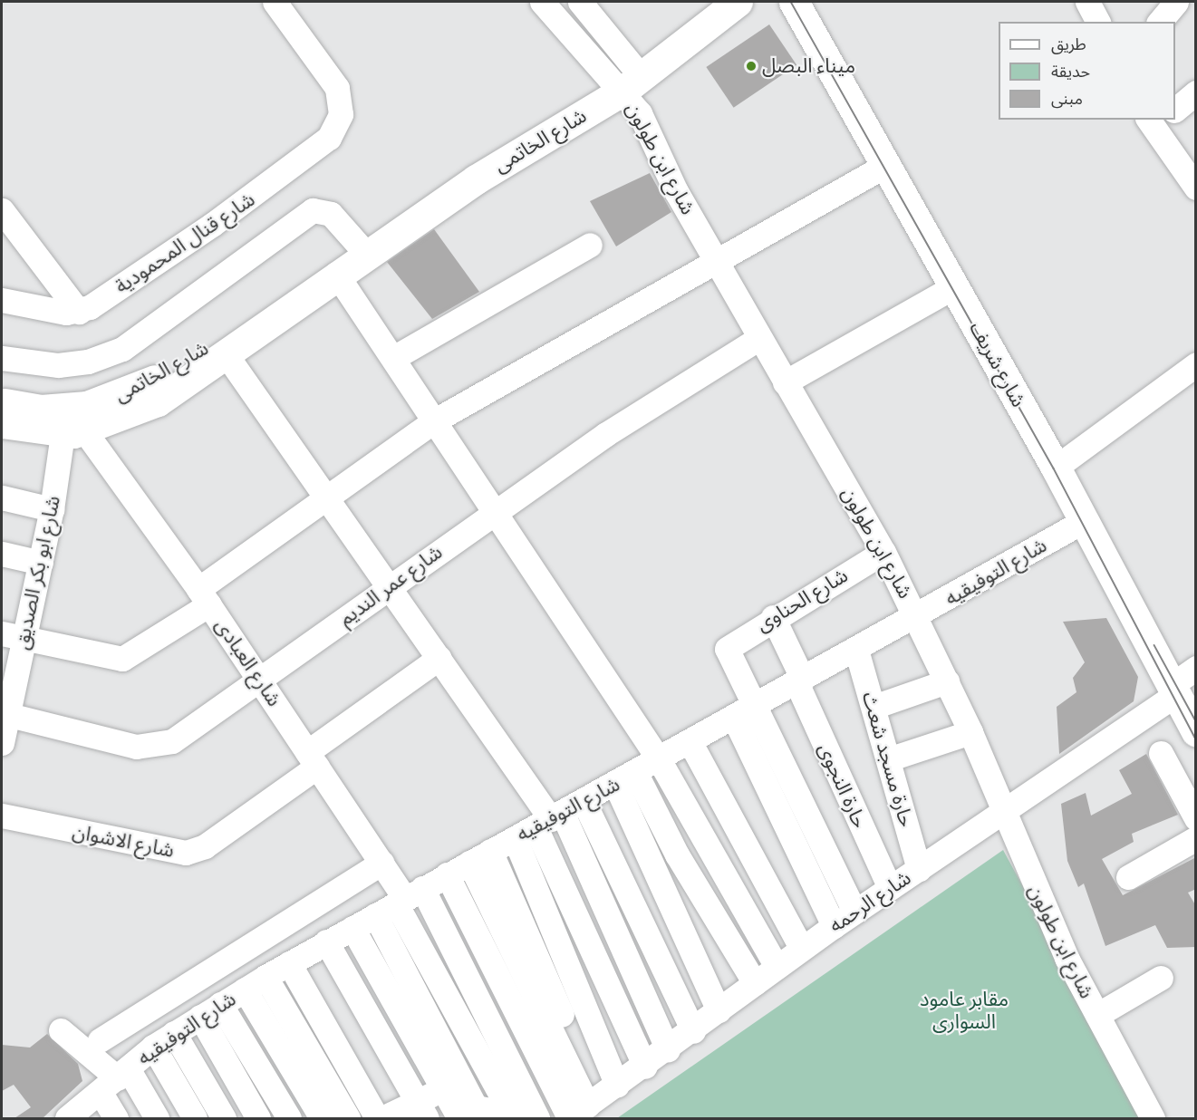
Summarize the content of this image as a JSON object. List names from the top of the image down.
{
  "streets": {
    "main road": ["شارع الخاتمى", "شارع شريف"],
    "street": [
      "شارع ابن طولون",
      "شارع قنال المحمودية",
      "شارع التوفيقيه",
      "شارع ابو بكر الصديق",
      "شارع عمر النديم",
      "شارع الحناوى",
      "شارع العبادى",
      "حارة مسجد شعث",
      "حارة النجوى",
      "شارع الاشوان",
      "شارع الرحمه"
    ]
  },
  "crossings": [
    ["شارع الخاتمى", "شارع ابن طولون"],
    ["شارع الخاتمى", "شارع ابو بكر الصديق"],
    ["شارع الخاتمى", "شارع العبادى"],
    ["شارع ابن طولون", "شارع التوفيقيه"],
    ["شارع ابن طولون", "شارع عمر النديم"],
    ["شارع ابن طولون", "شارع الحناوى"],
    ["شارع ابن طولون", "شارع الرحمه"],
    ["شارع شريف", "شارع التوفيقيه"],
    ["شارع شريف", "شارع الرحمه"],
    ["شارع التوفيقيه", "شارع الحناوى"],
    ["شارع التوفيقيه", "شارع العبادى"],
    ["شارع التوفيقيه", "حارة مسجد شعث"],
    ["شارع التوفيقيه", "حارة النجوى"],
    ["شارع ابو بكر الصديق", "شارع عمر النديم"],
    ["شارع ابو بكر الصديق", "شارع العبادى"],
    ["شارع عمر النديم", "شارع العبادى"],
    ["شارع الحناوى", "حارة النجوى"],
    ["شارع العبادى", "شارع الاشوان"],
    ["حارة مسجد شعث", "شارع الرحمه"],
    ["حارة النجوى", "شارع الرحمه"]
  ],
  "parks": ["مقابر عامود السوارى"],
  "places": ["ميناء البصل"],
  "legend": ["طريق", "حديقة", "مبنى"]
}
